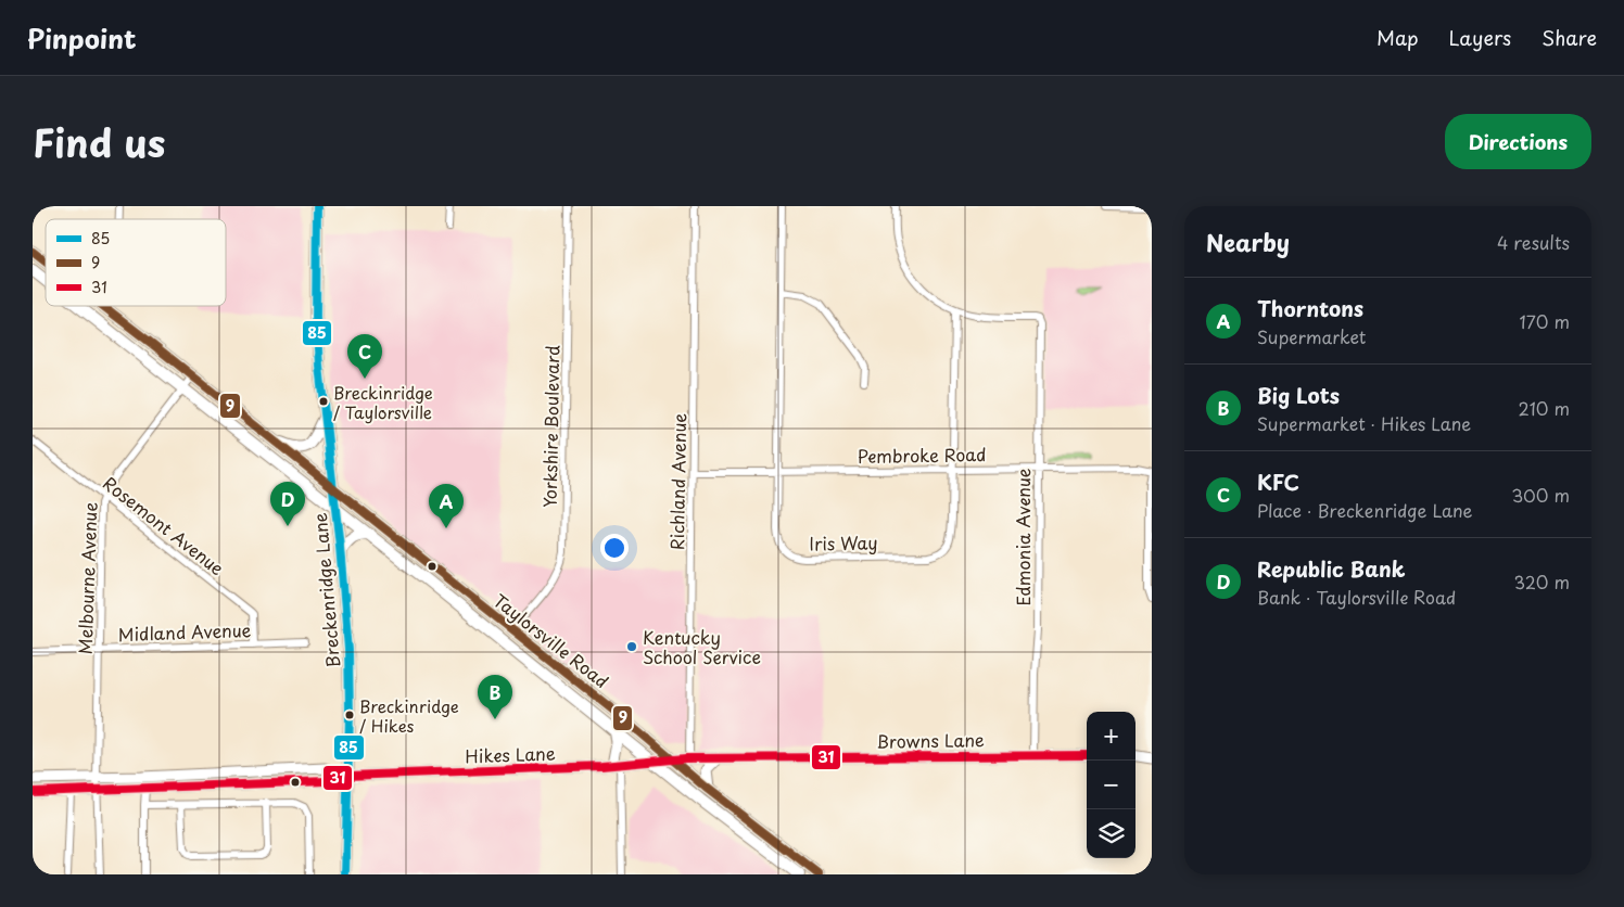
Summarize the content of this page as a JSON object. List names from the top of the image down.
{
  "streets": {
    "main road": [
      "Breckenridge Lane",
      "Taylorsville Road",
      "Browns Lane",
      "Hikes Lane"
    ],
    "street": [
      "Yorkshire Boulevard",
      "Pembroke Road",
      "Richland Avenue",
      "Rosemont Avenue",
      "Edmonia Avenue",
      "Iris Way",
      "Melbourne Avenue",
      "Midland Avenue"
    ]
  },
  "crossings": [
    ["Yorkshire Boulevard", "Taylorsville Road"],
    ["Pembroke Road", "Richland Avenue"],
    ["Pembroke Road", "Edmonia Avenue"],
    ["Pembroke Road", "Iris Way"],
    ["Richland Avenue", "Browns Lane"],
    ["Rosemont Avenue", "Melbourne Avenue"],
    ["Rosemont Avenue", "Midland Avenue"],
    ["Edmonia Avenue", "Iris Way"],
    ["Edmonia Avenue", "Browns Lane"],
    ["Melbourne Avenue", "Midland Avenue"],
    ["Melbourne Avenue", "Taylorsville Road"],
    ["Melbourne Avenue", "Hikes Lane"],
    ["Breckenridge Lane", "Taylorsville Road"],
    ["Breckenridge Lane", "Hikes Lane"],
    ["Taylorsville Road", "Browns Lane"],
    ["Taylorsville Road", "Hikes Lane"],
    ["Browns Lane", "Hikes Lane"]
  ],
  "places": ["Breckinridge / Taylorsville", "Kentucky School Service", "Breckinridge / Hikes"],
  "lines": ["transit line 85", "transit line 9", "transit line 31"],
  "legend": ["85", "9", "31"],
  "page": {
    "header": "Pinpoint",
    "nav": ["Map", "Layers", "Share"],
    "title": "Find us",
    "buttons": "Directions",
    "heading": ["Nearby", "4 results"],
    "list": [
      {
        "mark": "A",
        "name": "Thorntons",
        "note": "Supermarket",
        "value": "170 m"
      },
      {
        "mark": "B",
        "name": "Big Lots",
        "note": "Supermarket · Hikes Lane",
        "value": "210 m"
      },
      {
        "mark": "C",
        "name": "KFC",
        "note": "Place · Breckenridge Lane",
        "value": "300 m"
      },
      {
        "mark": "D",
        "name": "Republic Bank",
        "note": "Bank · Taylorsville Road",
        "value": "320 m"
      }
    ],
    "pins": [
      "C",
      "D",
      "A",
      "B"
    ],
    "map_buttons": ["+", "−"]
  }
}
